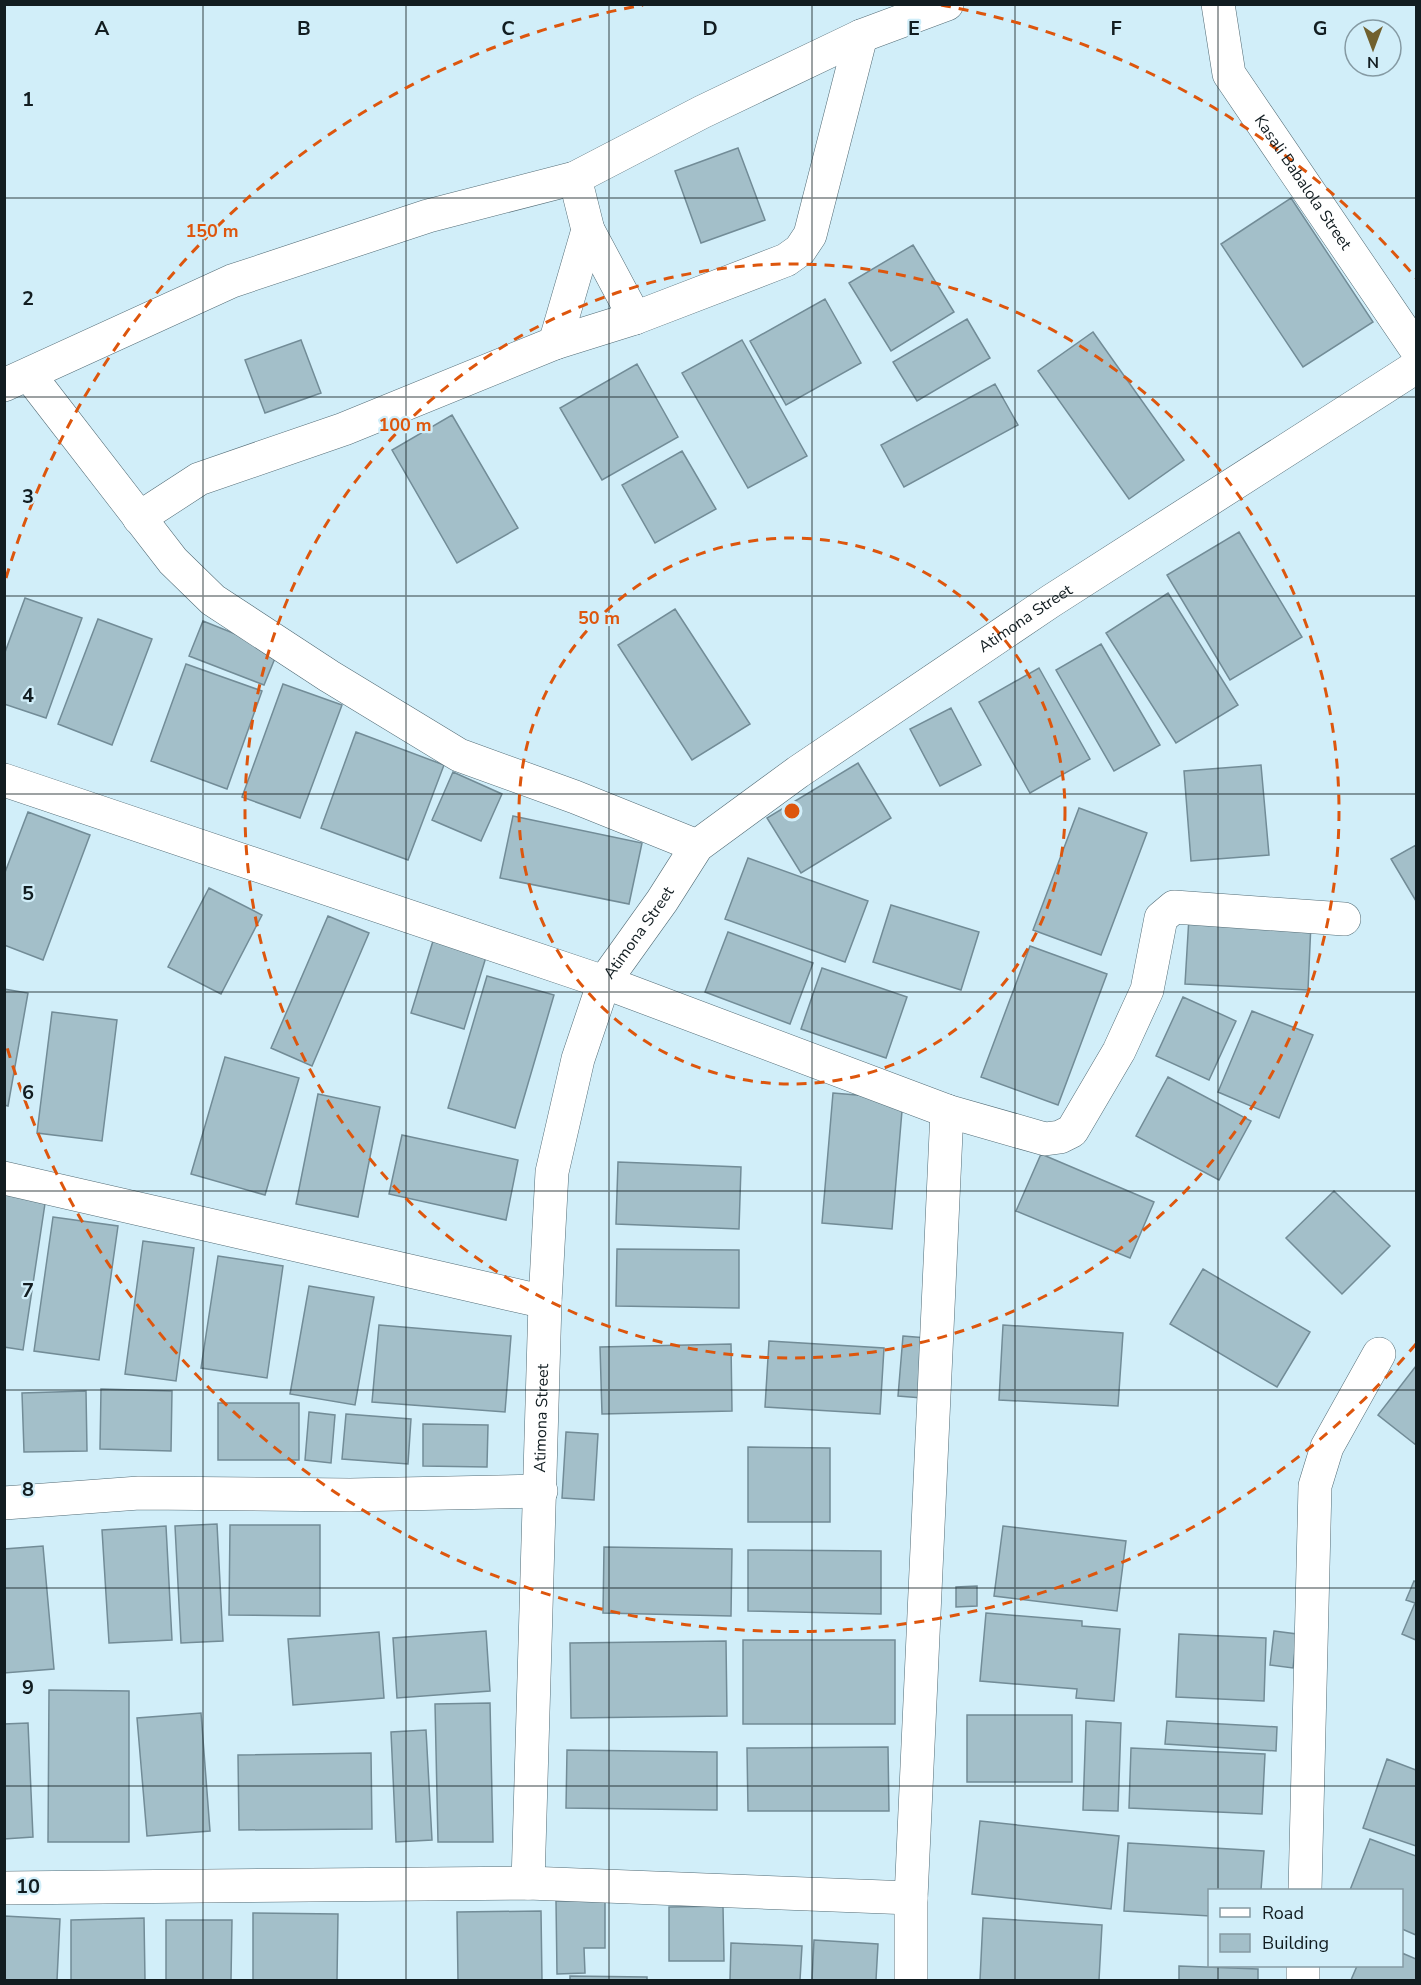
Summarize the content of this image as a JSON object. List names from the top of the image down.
{
  "streets": {
    "street": ["Kasali Babalola Street", "Atimona Street"]
  },
  "legend": ["Road", "Building"],
  "north": "bottom",
  "grid": {
    "columns": [
      "A",
      "B",
      "C",
      "D",
      "E",
      "F",
      "G"
    ],
    "rows": [
      "1",
      "2",
      "3",
      "4",
      "5",
      "6",
      "7",
      "8",
      "9",
      "10"
    ]
  },
  "rings": ["150 m", "100 m", "50 m"]
}
